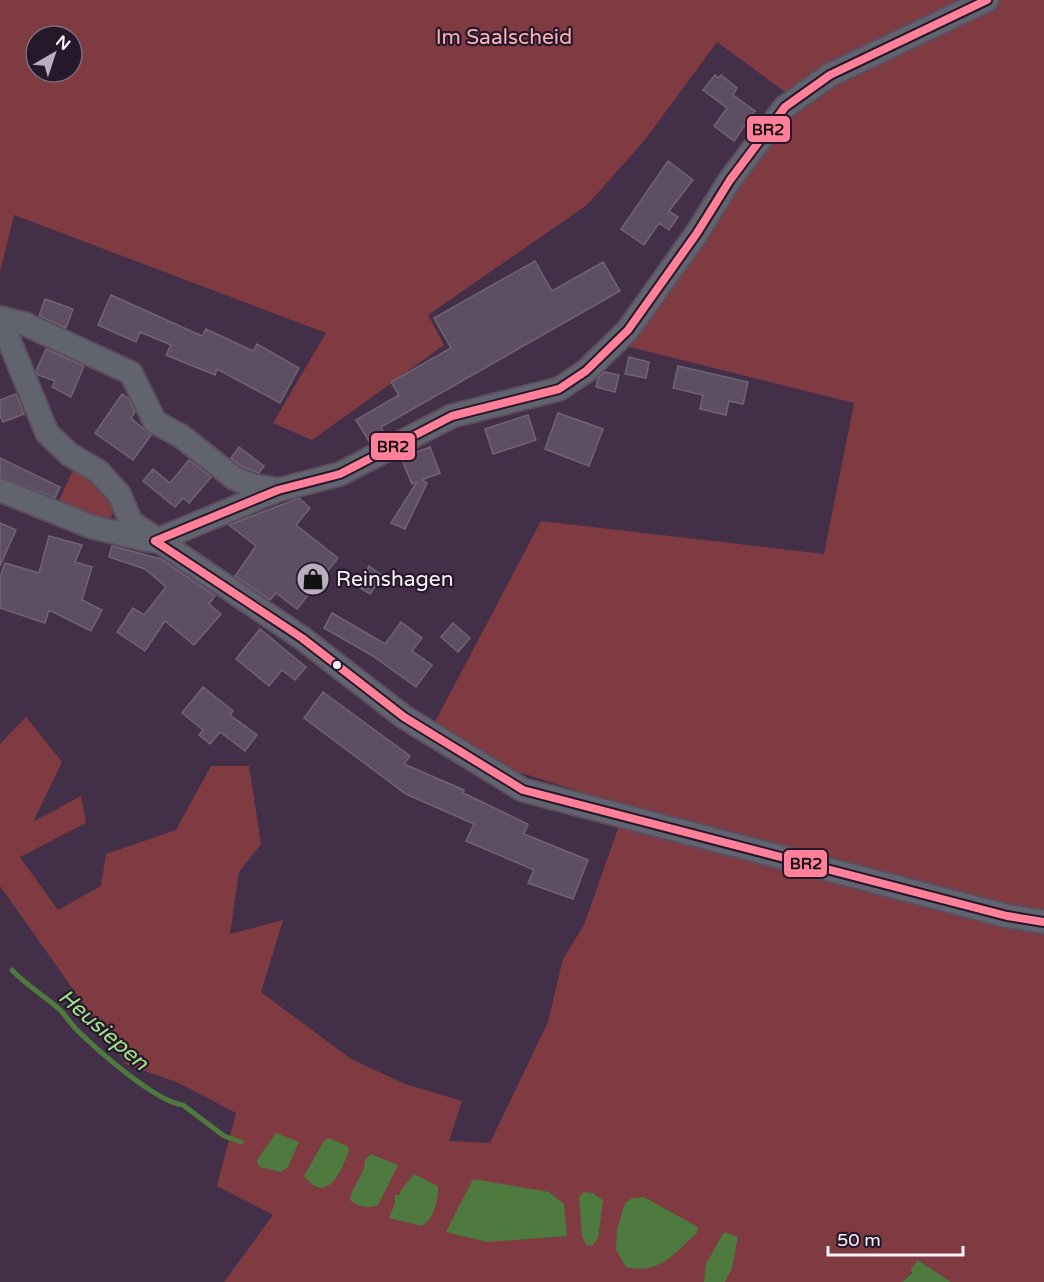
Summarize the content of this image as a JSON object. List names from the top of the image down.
{
  "water": ["Heusiepen"],
  "parks": ["Im Saalscheid"],
  "places": {
    "shop": ["Reinshagen"]
  },
  "lines": ["transit line BR2"],
  "scale_bar": "50 m",
  "north": "top right"
}
